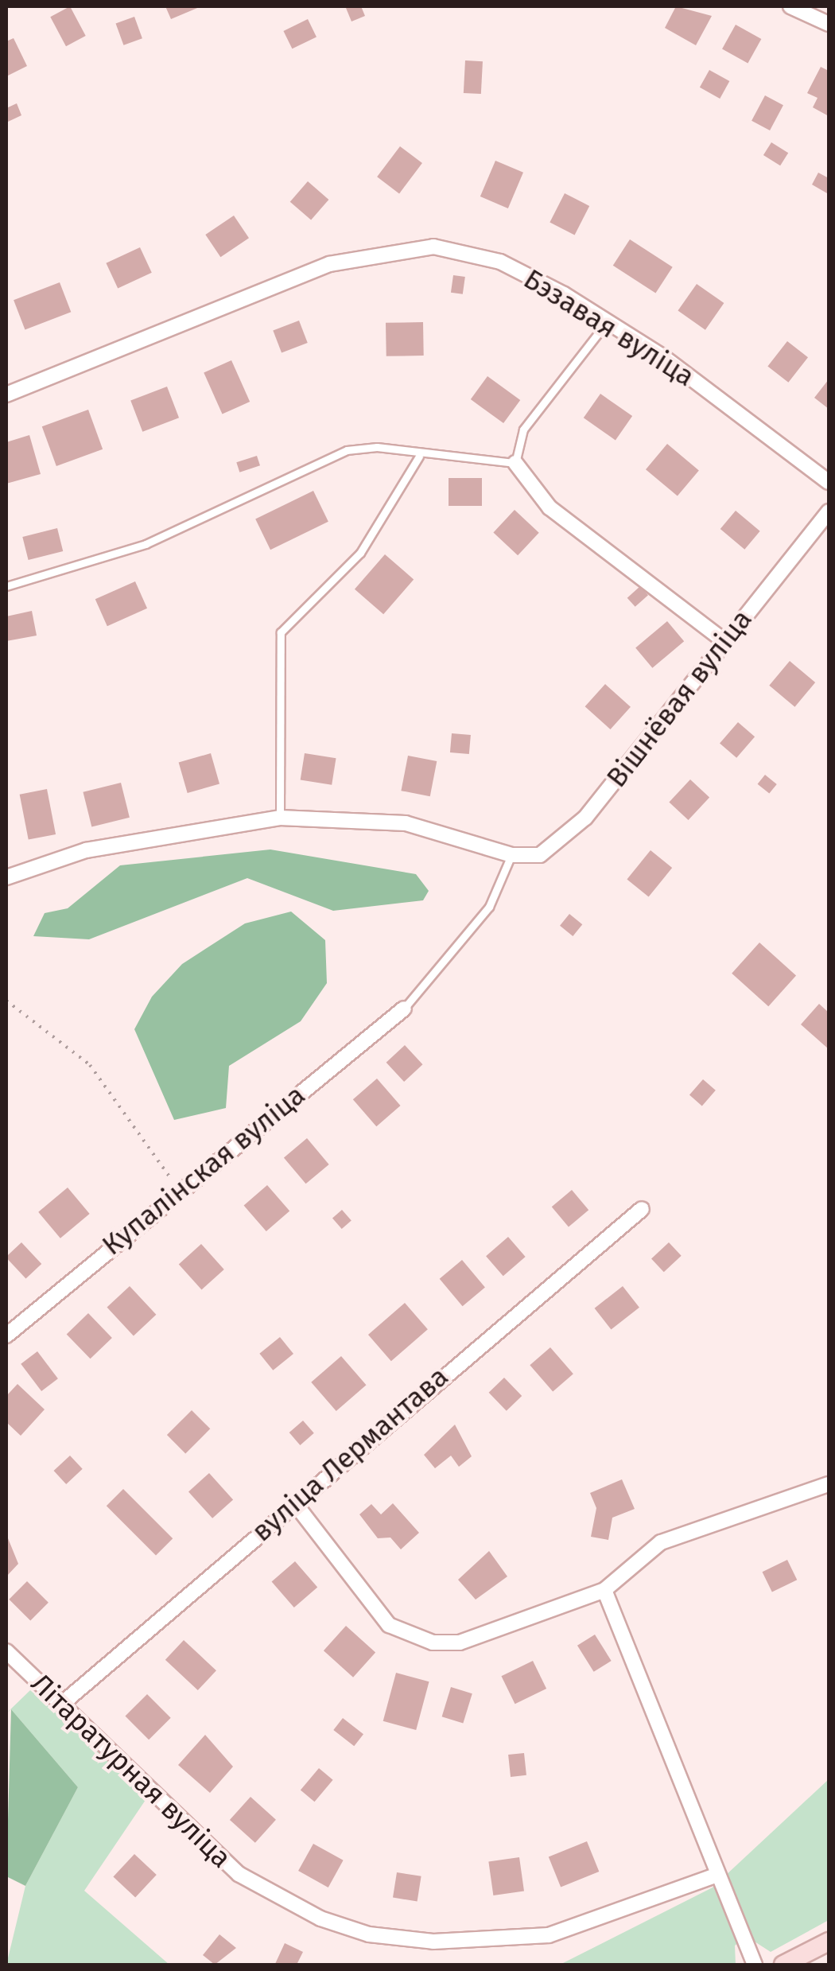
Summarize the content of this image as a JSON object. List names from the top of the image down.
{
  "streets": {
    "street": [
      "Бэзавая вуліца",
      "Вішнёвая вуліца",
      "Купалінская вуліца",
      "вуліца Лермантава",
      "Літаратурная вуліца"
    ]
  },
  "crossings": [
    ["вуліца Лермантава", "Літаратурная вуліца"]
  ]
}
